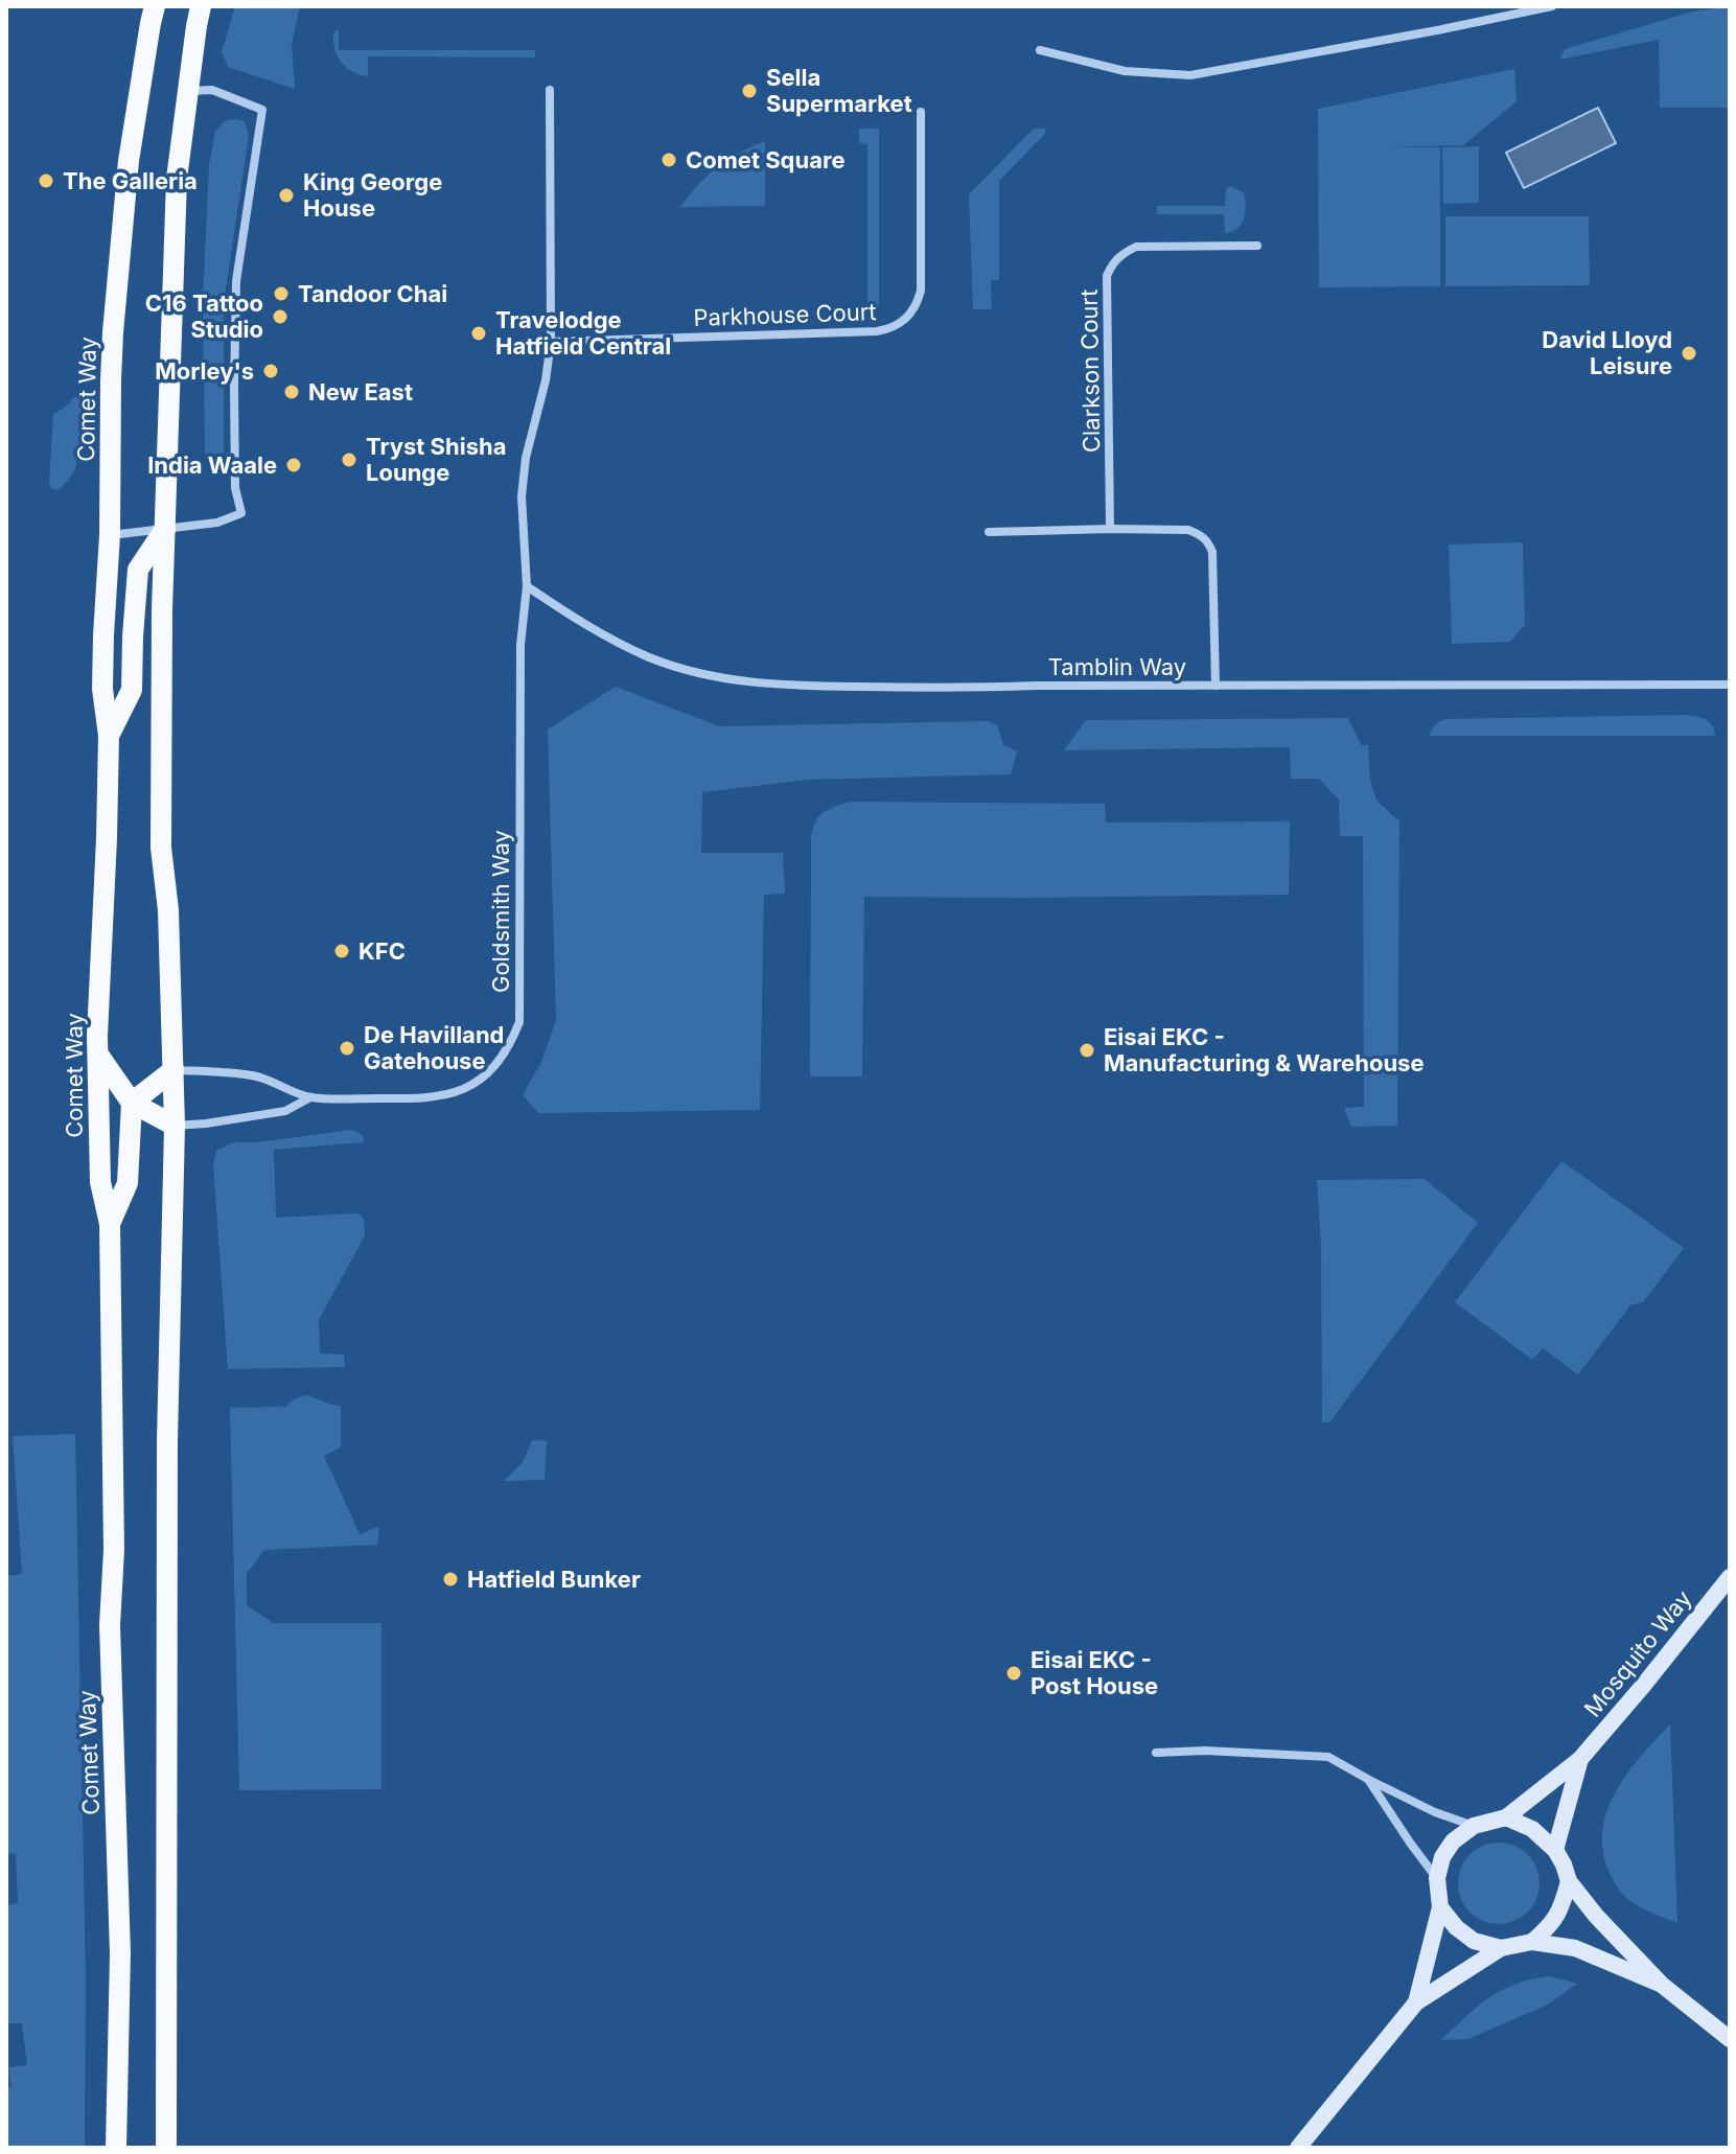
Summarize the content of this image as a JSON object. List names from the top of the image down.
{
  "streets": {
    "main road": ["Comet Way"],
    "street": [
      "Parkhouse Court",
      "Clarkson Court",
      "Tamblin Way",
      "Goldsmith Way",
      "Mosquito Way"
    ]
  },
  "crossings": [
    ["Parkhouse Court", "Goldsmith Way"],
    ["Tamblin Way", "Goldsmith Way"]
  ],
  "places": [
    "Sella Supermarket",
    "Comet Square",
    "The Galleria",
    "King George House",
    "Tandoor Chai",
    "C16 Tattoo Studio",
    "Travelodge Hatfield Central",
    "David Lloyd Leisure",
    "Morley's",
    "New East",
    "Tryst Shisha Lounge",
    "India Waale",
    "KFC",
    "De Havilland Gatehouse",
    "Eisai EKC - Manufacturing & Warehouse",
    "Hatfield Bunker",
    "Eisai EKC - Post House"
  ]
}
